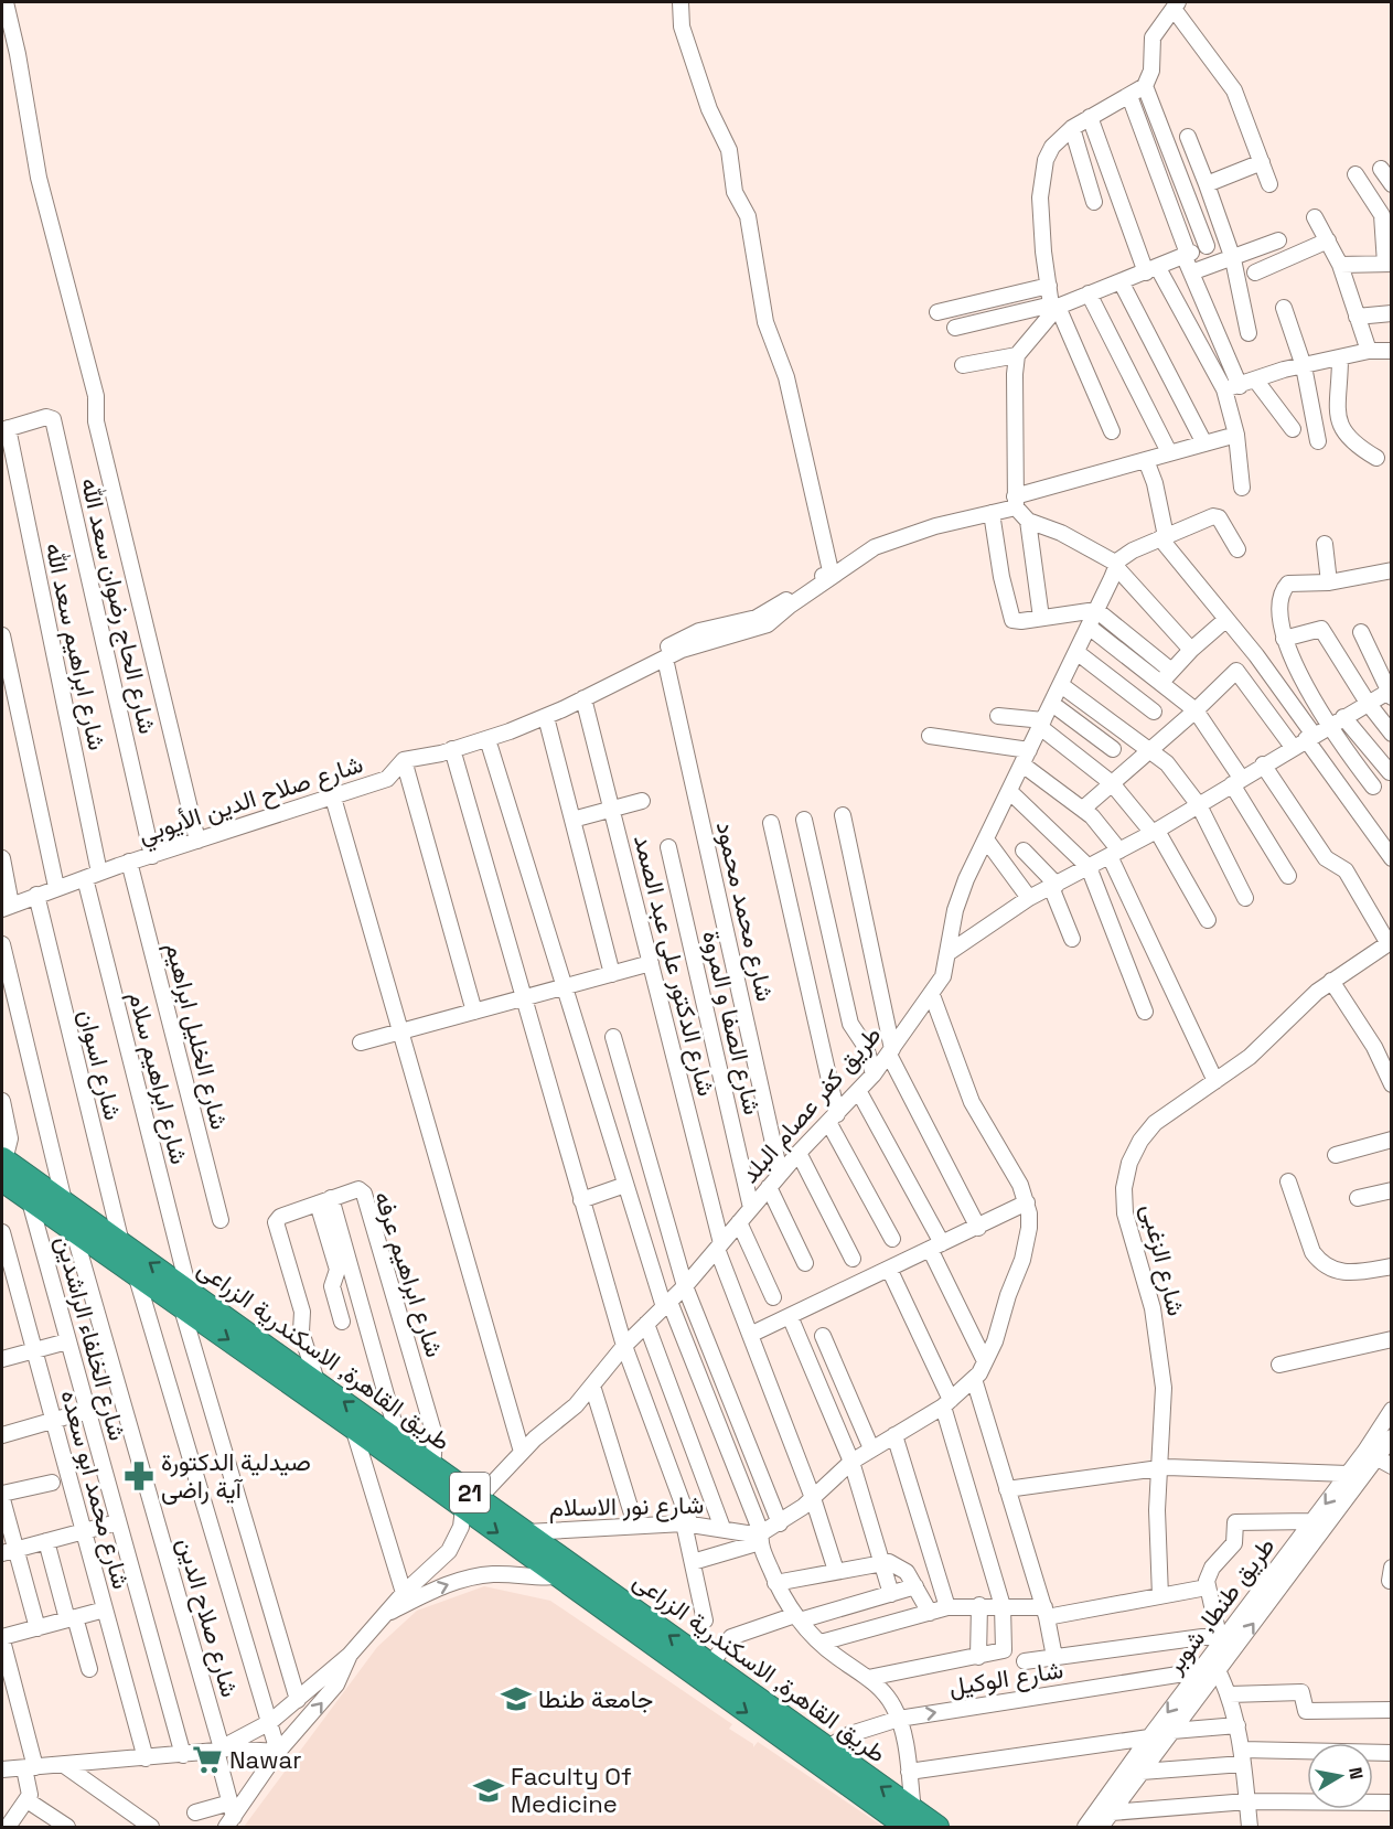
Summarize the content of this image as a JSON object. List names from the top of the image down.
{
  "streets": {
    "highway": ["طريق القاهرة, الاسكندرية الزراعى", "21"],
    "street": [
      "شارع الحاج رضوان سعد الله",
      "شارع ابراهيم سعد الله",
      "شارع صلاح الدين الأيوبي",
      "شارع محمد محمود",
      "شارع الدكتور على عبد الصمد",
      "شارع الصفا و المروة",
      "شارع الخليل ابراهيم",
      "شارع اسوان",
      "شارع ابراهيم سلام",
      "طريق كفر عصام البلد",
      "شارع الزغبى",
      "شارع ابراهيم عرفه",
      "شارع الخلفاء الراشدين",
      "شارع محمد ابو سعده",
      "شارع نور الاسلام",
      "طريق طنطا, شوبر",
      "شارع صلاح الدين",
      "شارع الوكيل"
    ]
  },
  "crossings": [
    ["شارع الحاج رضوان سعد الله", "شارع ابراهيم سعد الله"],
    ["شارع الحاج رضوان سعد الله", "شارع صلاح الدين الأيوبي"],
    ["شارع ابراهيم سعد الله", "شارع صلاح الدين الأيوبي"],
    ["شارع ابراهيم سعد الله", "شارع ابراهيم سلام"],
    ["شارع صلاح الدين الأيوبي", "شارع محمد محمود"],
    ["شارع صلاح الدين الأيوبي", "شارع الدكتور على عبد الصمد"],
    ["شارع صلاح الدين الأيوبي", "شارع الخليل ابراهيم"],
    ["شارع صلاح الدين الأيوبي", "شارع اسوان"],
    ["شارع صلاح الدين الأيوبي", "شارع ابراهيم سلام"],
    ["شارع محمد محمود", "طريق كفر عصام البلد"],
    ["شارع الدكتور على عبد الصمد", "طريق كفر عصام البلد"],
    ["شارع الصفا و المروة", "طريق كفر عصام البلد"],
    ["شارع اسوان", "طريق القاهرة, الاسكندرية الزراعى"],
    ["شارع ابراهيم سلام", "طريق القاهرة, الاسكندرية الزراعى"],
    ["طريق كفر عصام البلد", "طريق القاهرة, الاسكندرية الزراعى"],
    ["شارع ابراهيم عرفه", "طريق القاهرة, الاسكندرية الزراعى"],
    ["شارع الخلفاء الراشدين", "طريق القاهرة, الاسكندرية الزراعى"],
    ["طريق القاهرة, الاسكندرية الزراعى", "شارع نور الاسلام"],
    ["طريق القاهرة, الاسكندرية الزراعى", "شارع صلاح الدين"],
    ["طريق القاهرة, الاسكندرية الزراعى", "شارع الوكيل"],
    ["طريق طنطا, شوبر", "شارع الوكيل"]
  ],
  "places": {
    "pharmacy": ["صيدلية الدكتورة آية راضى"],
    "school or university": ["جامعة طنطا", "Faculty Of Medicine"],
    "supermarket": ["Nawar"]
  },
  "north": "right"
}
